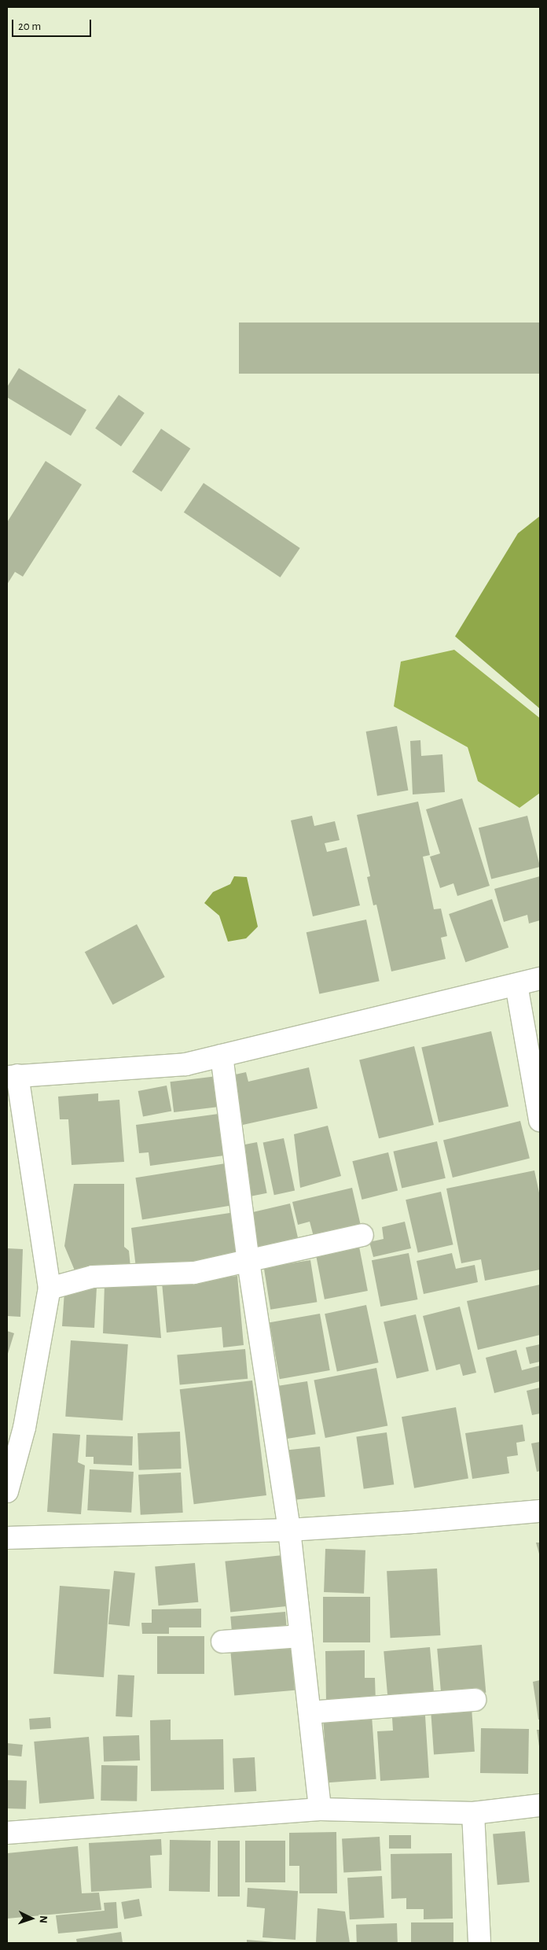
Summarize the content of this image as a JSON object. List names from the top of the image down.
{
  "scale_bar": "20 m",
  "north": "right"
}
